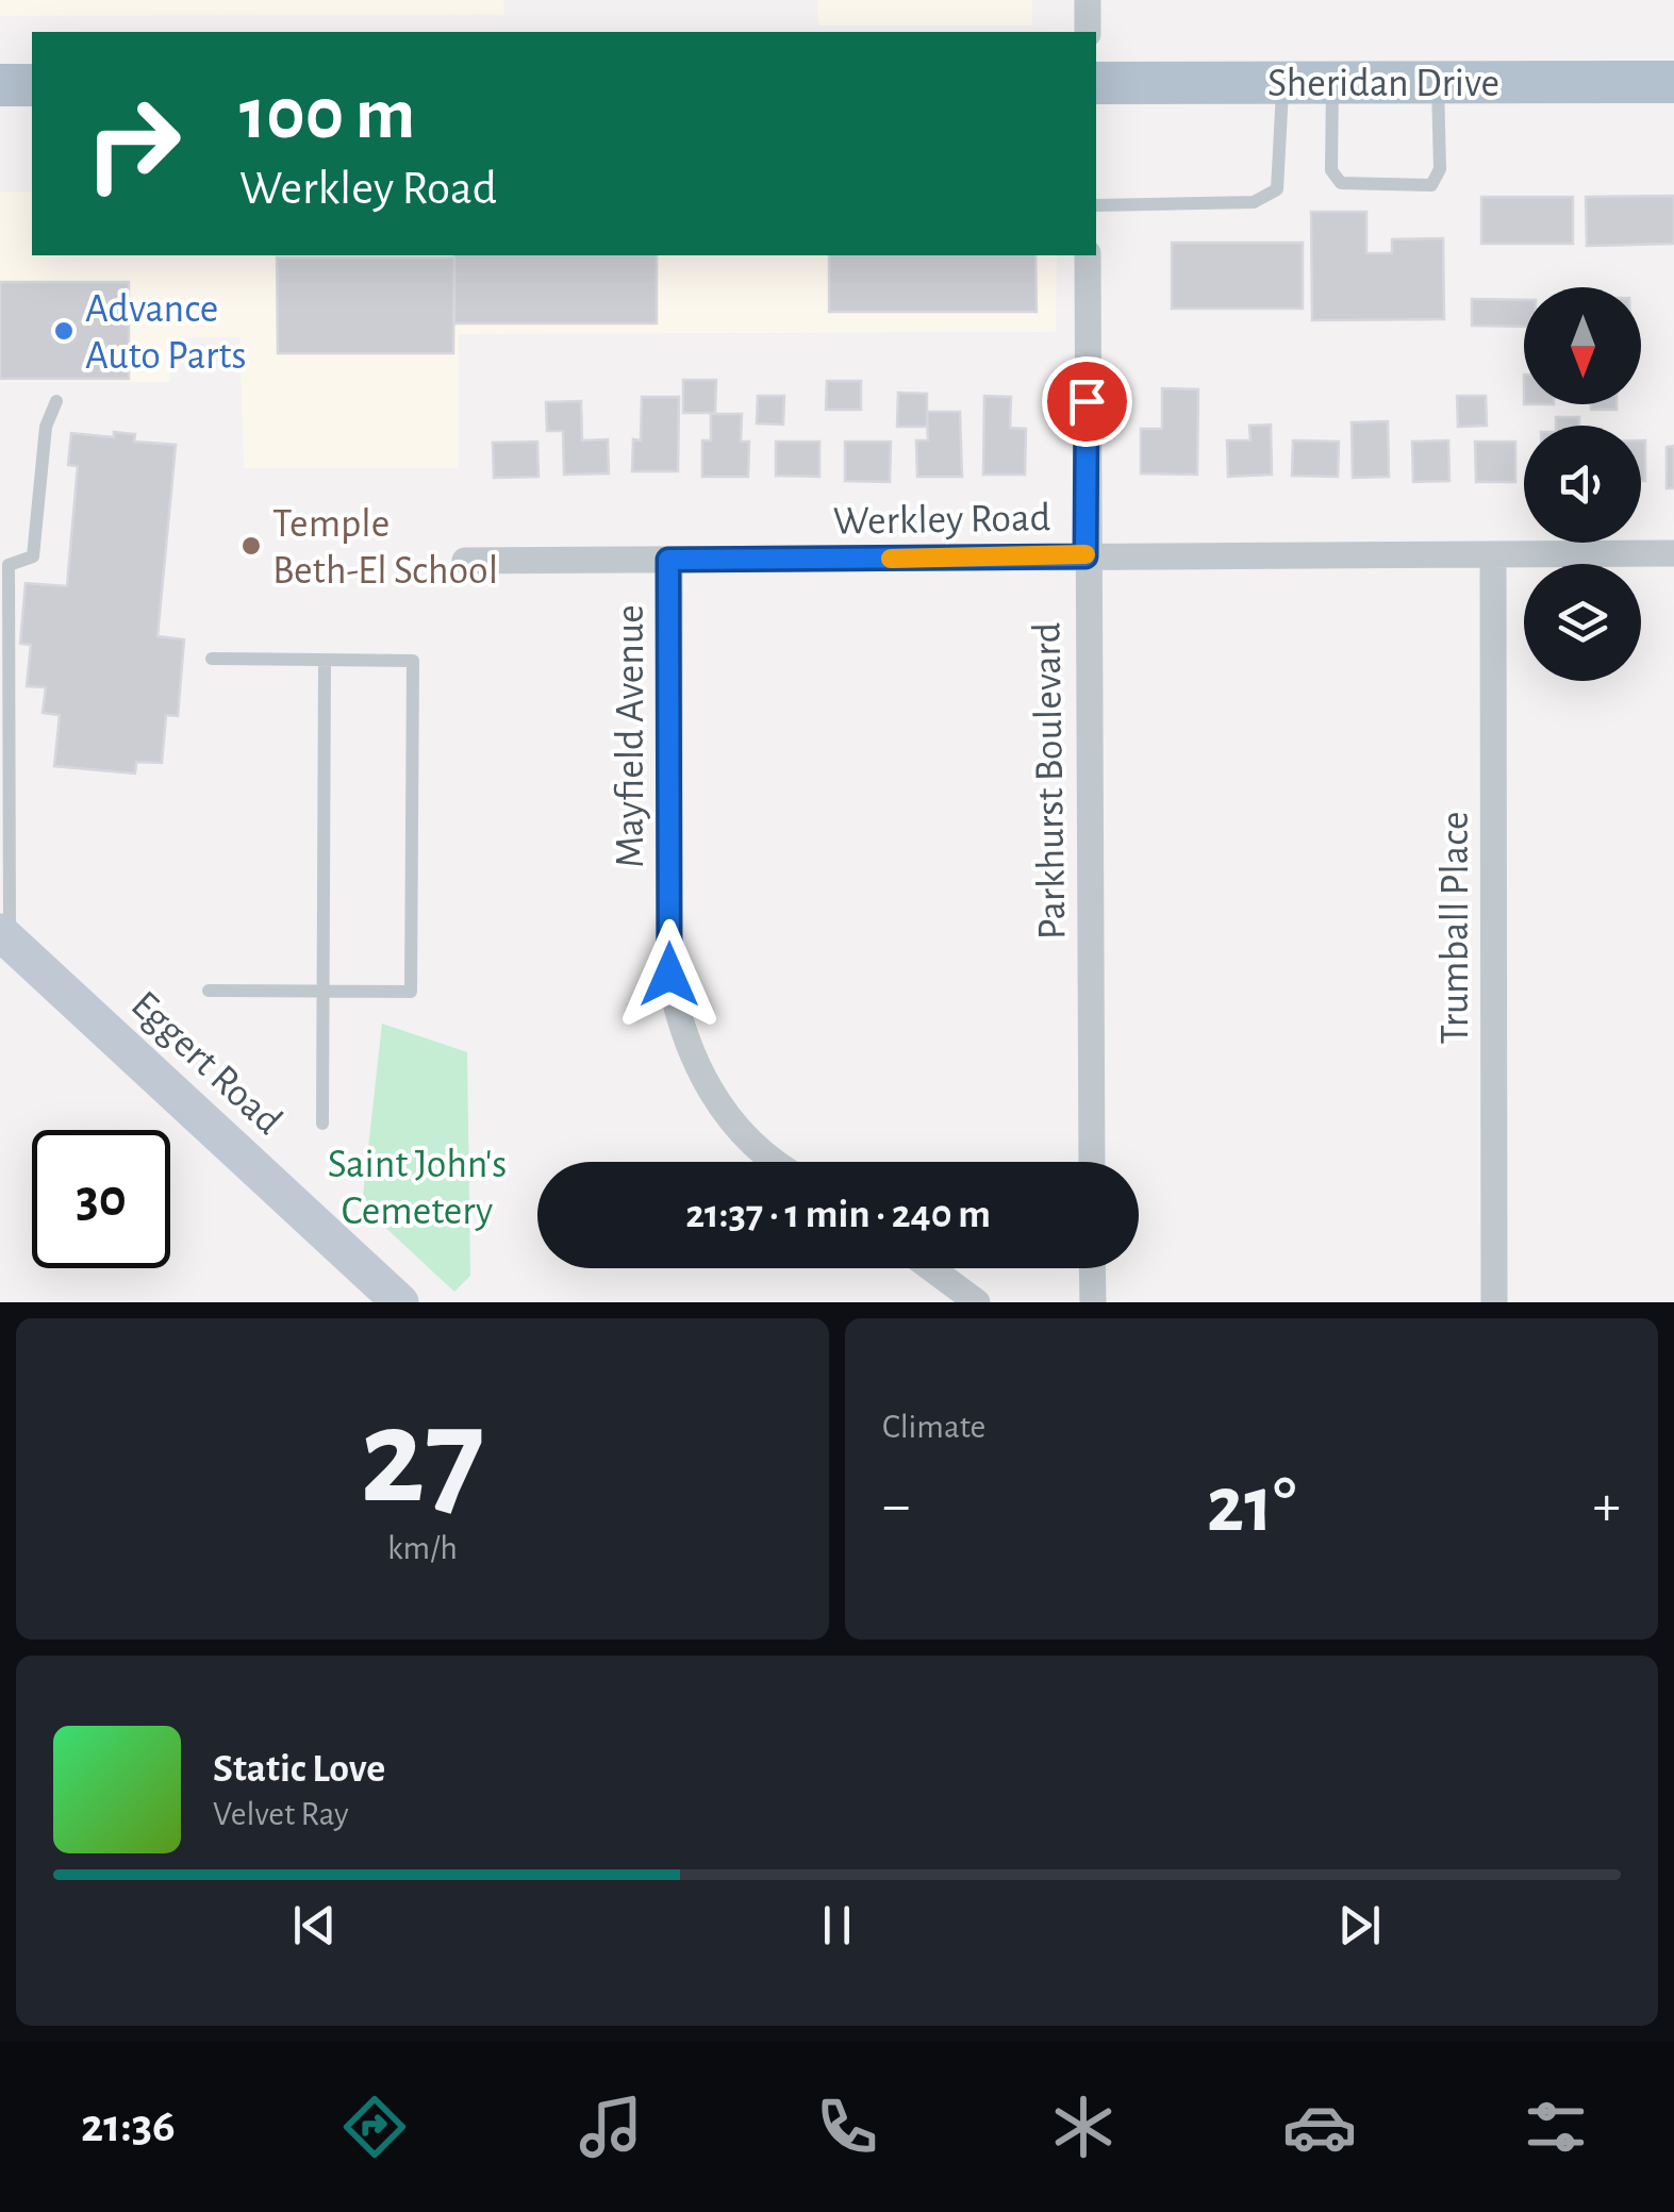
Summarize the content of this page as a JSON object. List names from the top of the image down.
{
  "streets": {
    "main road": ["Sheridan Drive"],
    "street": [
      "Werkley Road",
      "Mayfield Avenue",
      "Parkhurst Boulevard",
      "Trumball Place",
      "Eggert Road"
    ]
  },
  "crossings": [
    ["Werkley Road", "Mayfield Avenue"],
    ["Werkley Road", "Parkhurst Boulevard"],
    ["Werkley Road", "Trumball Place"]
  ],
  "parks": ["Saint John's Cemetery"],
  "places": ["Advance Auto Parts", "Temple Beth-El School"],
  "north": "bottom",
  "page": {
    "turn": ["100 m", "Werkley Road"],
    "limit": "30",
    "trip": "21:37 · 1 min · 240 m",
    "tile": [
      ["27", "km/h"],
      "Climate"
    ],
    "heat": ["−", "21°", "+"],
    "song": ["Static Love", "Velvet Ray"],
    "tabs": "21:36"
  }
}
